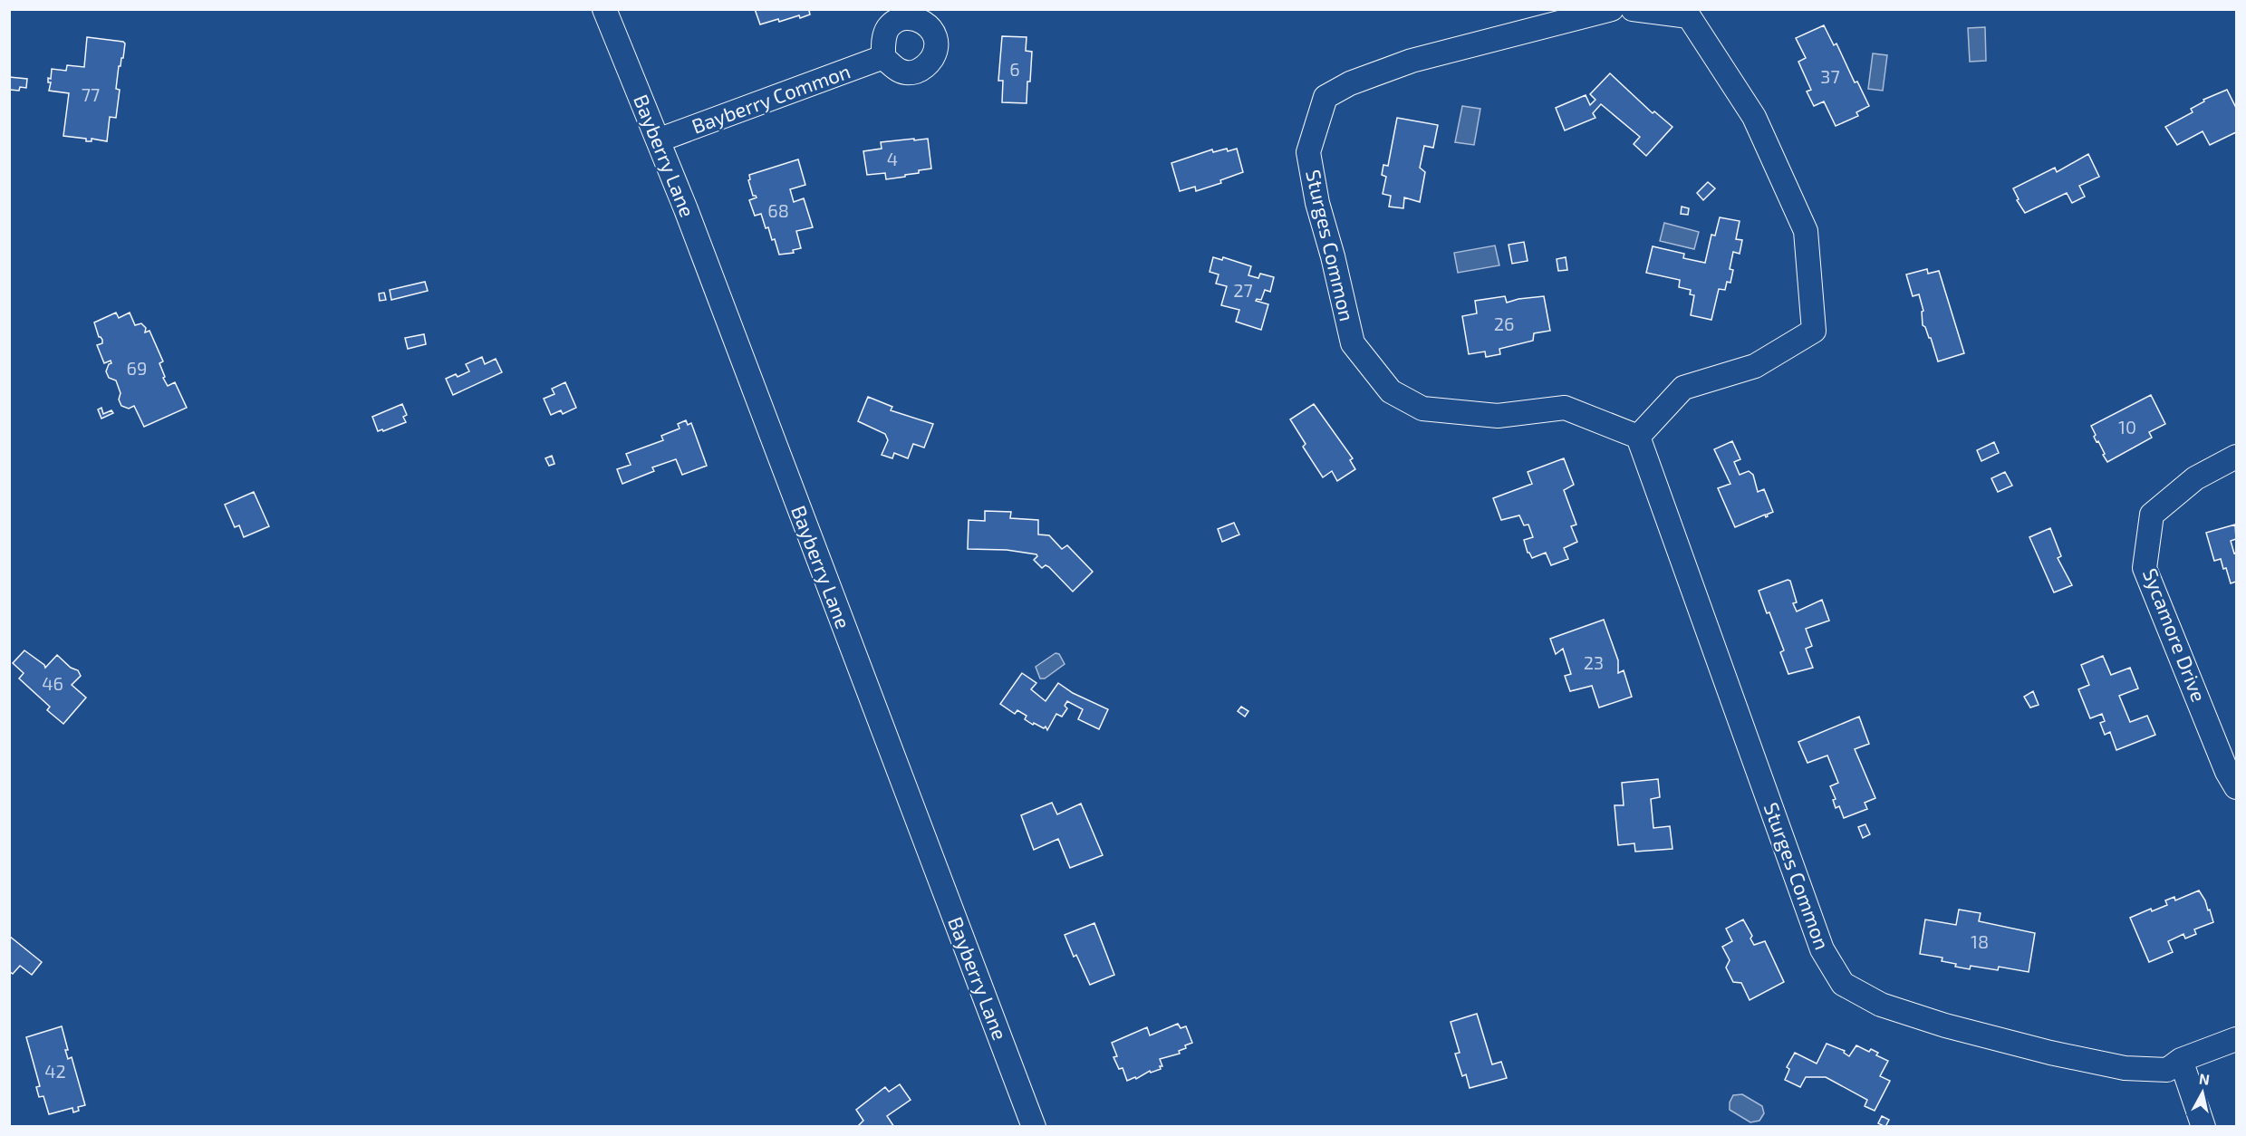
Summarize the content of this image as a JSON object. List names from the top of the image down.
{
  "streets": {
    "street": [
      "Bayberry Common",
      "Bayberry Lane",
      "Sturges Common",
      "Sycamore Drive"
    ]
  },
  "crossings": [
    ["Bayberry Common", "Bayberry Lane"]
  ],
  "house_numbers": [
    "6",
    "37",
    "77",
    "4",
    "68",
    "27",
    "26",
    "69",
    "10",
    "23",
    "46",
    "18",
    "42"
  ],
  "north": "top"
}
